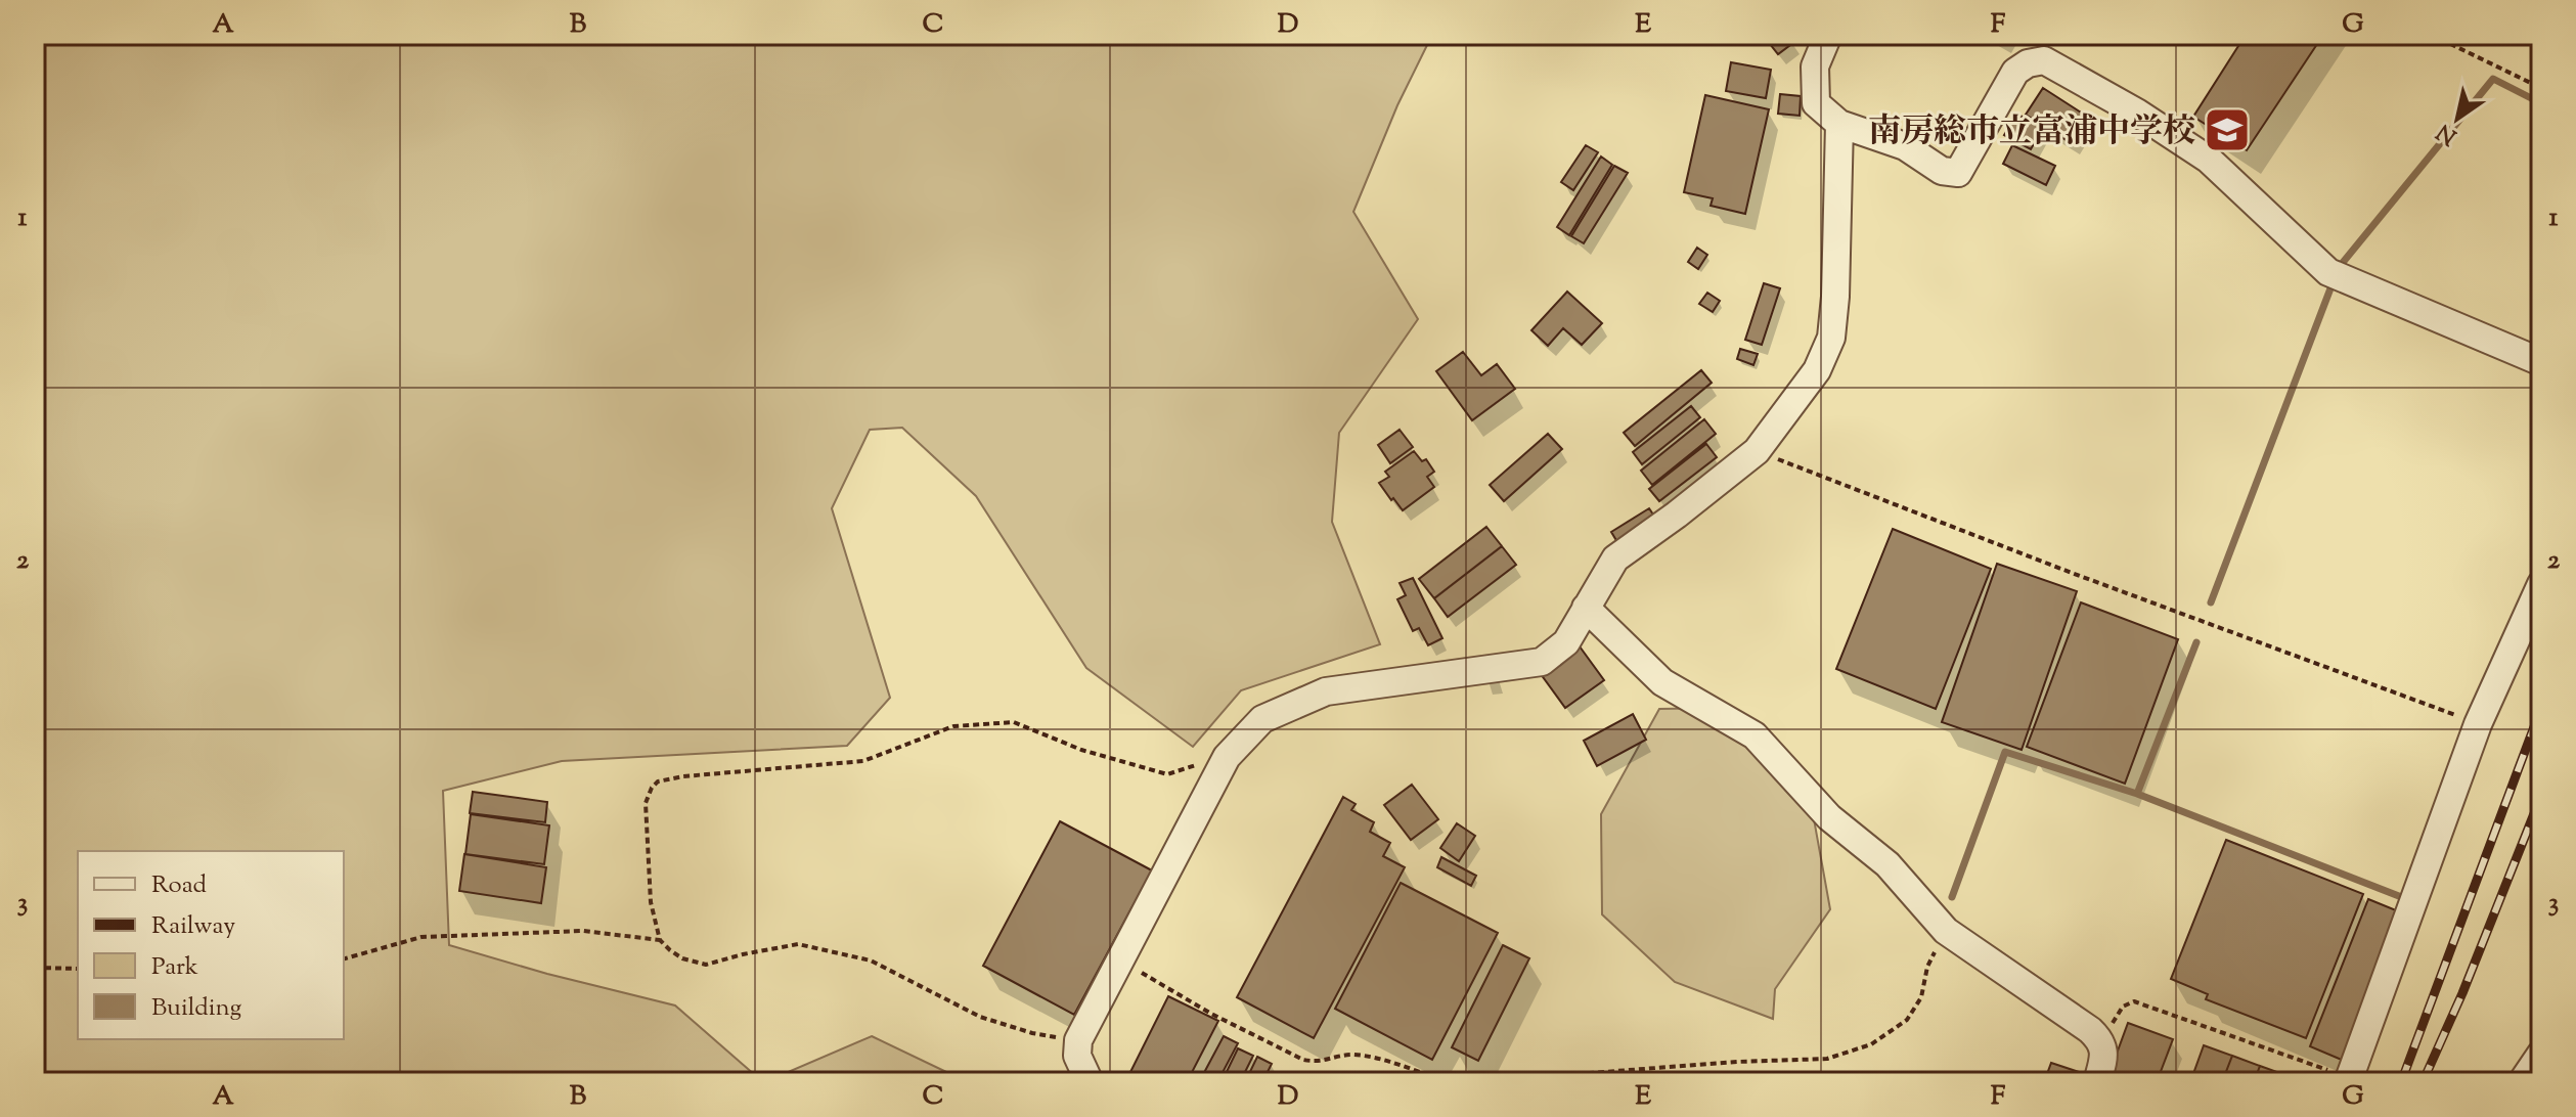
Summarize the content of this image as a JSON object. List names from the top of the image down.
{
  "places": {
    "school or university": ["南房総市立富浦中学校"]
  },
  "legend": [
    "Road",
    "Railway",
    "Park",
    "Building"
  ],
  "north": "bottom left",
  "grid": {
    "columns": [
      "A",
      "B",
      "C",
      "D",
      "E",
      "F",
      "G"
    ],
    "rows": ["1", "2", "3"]
  }
}
